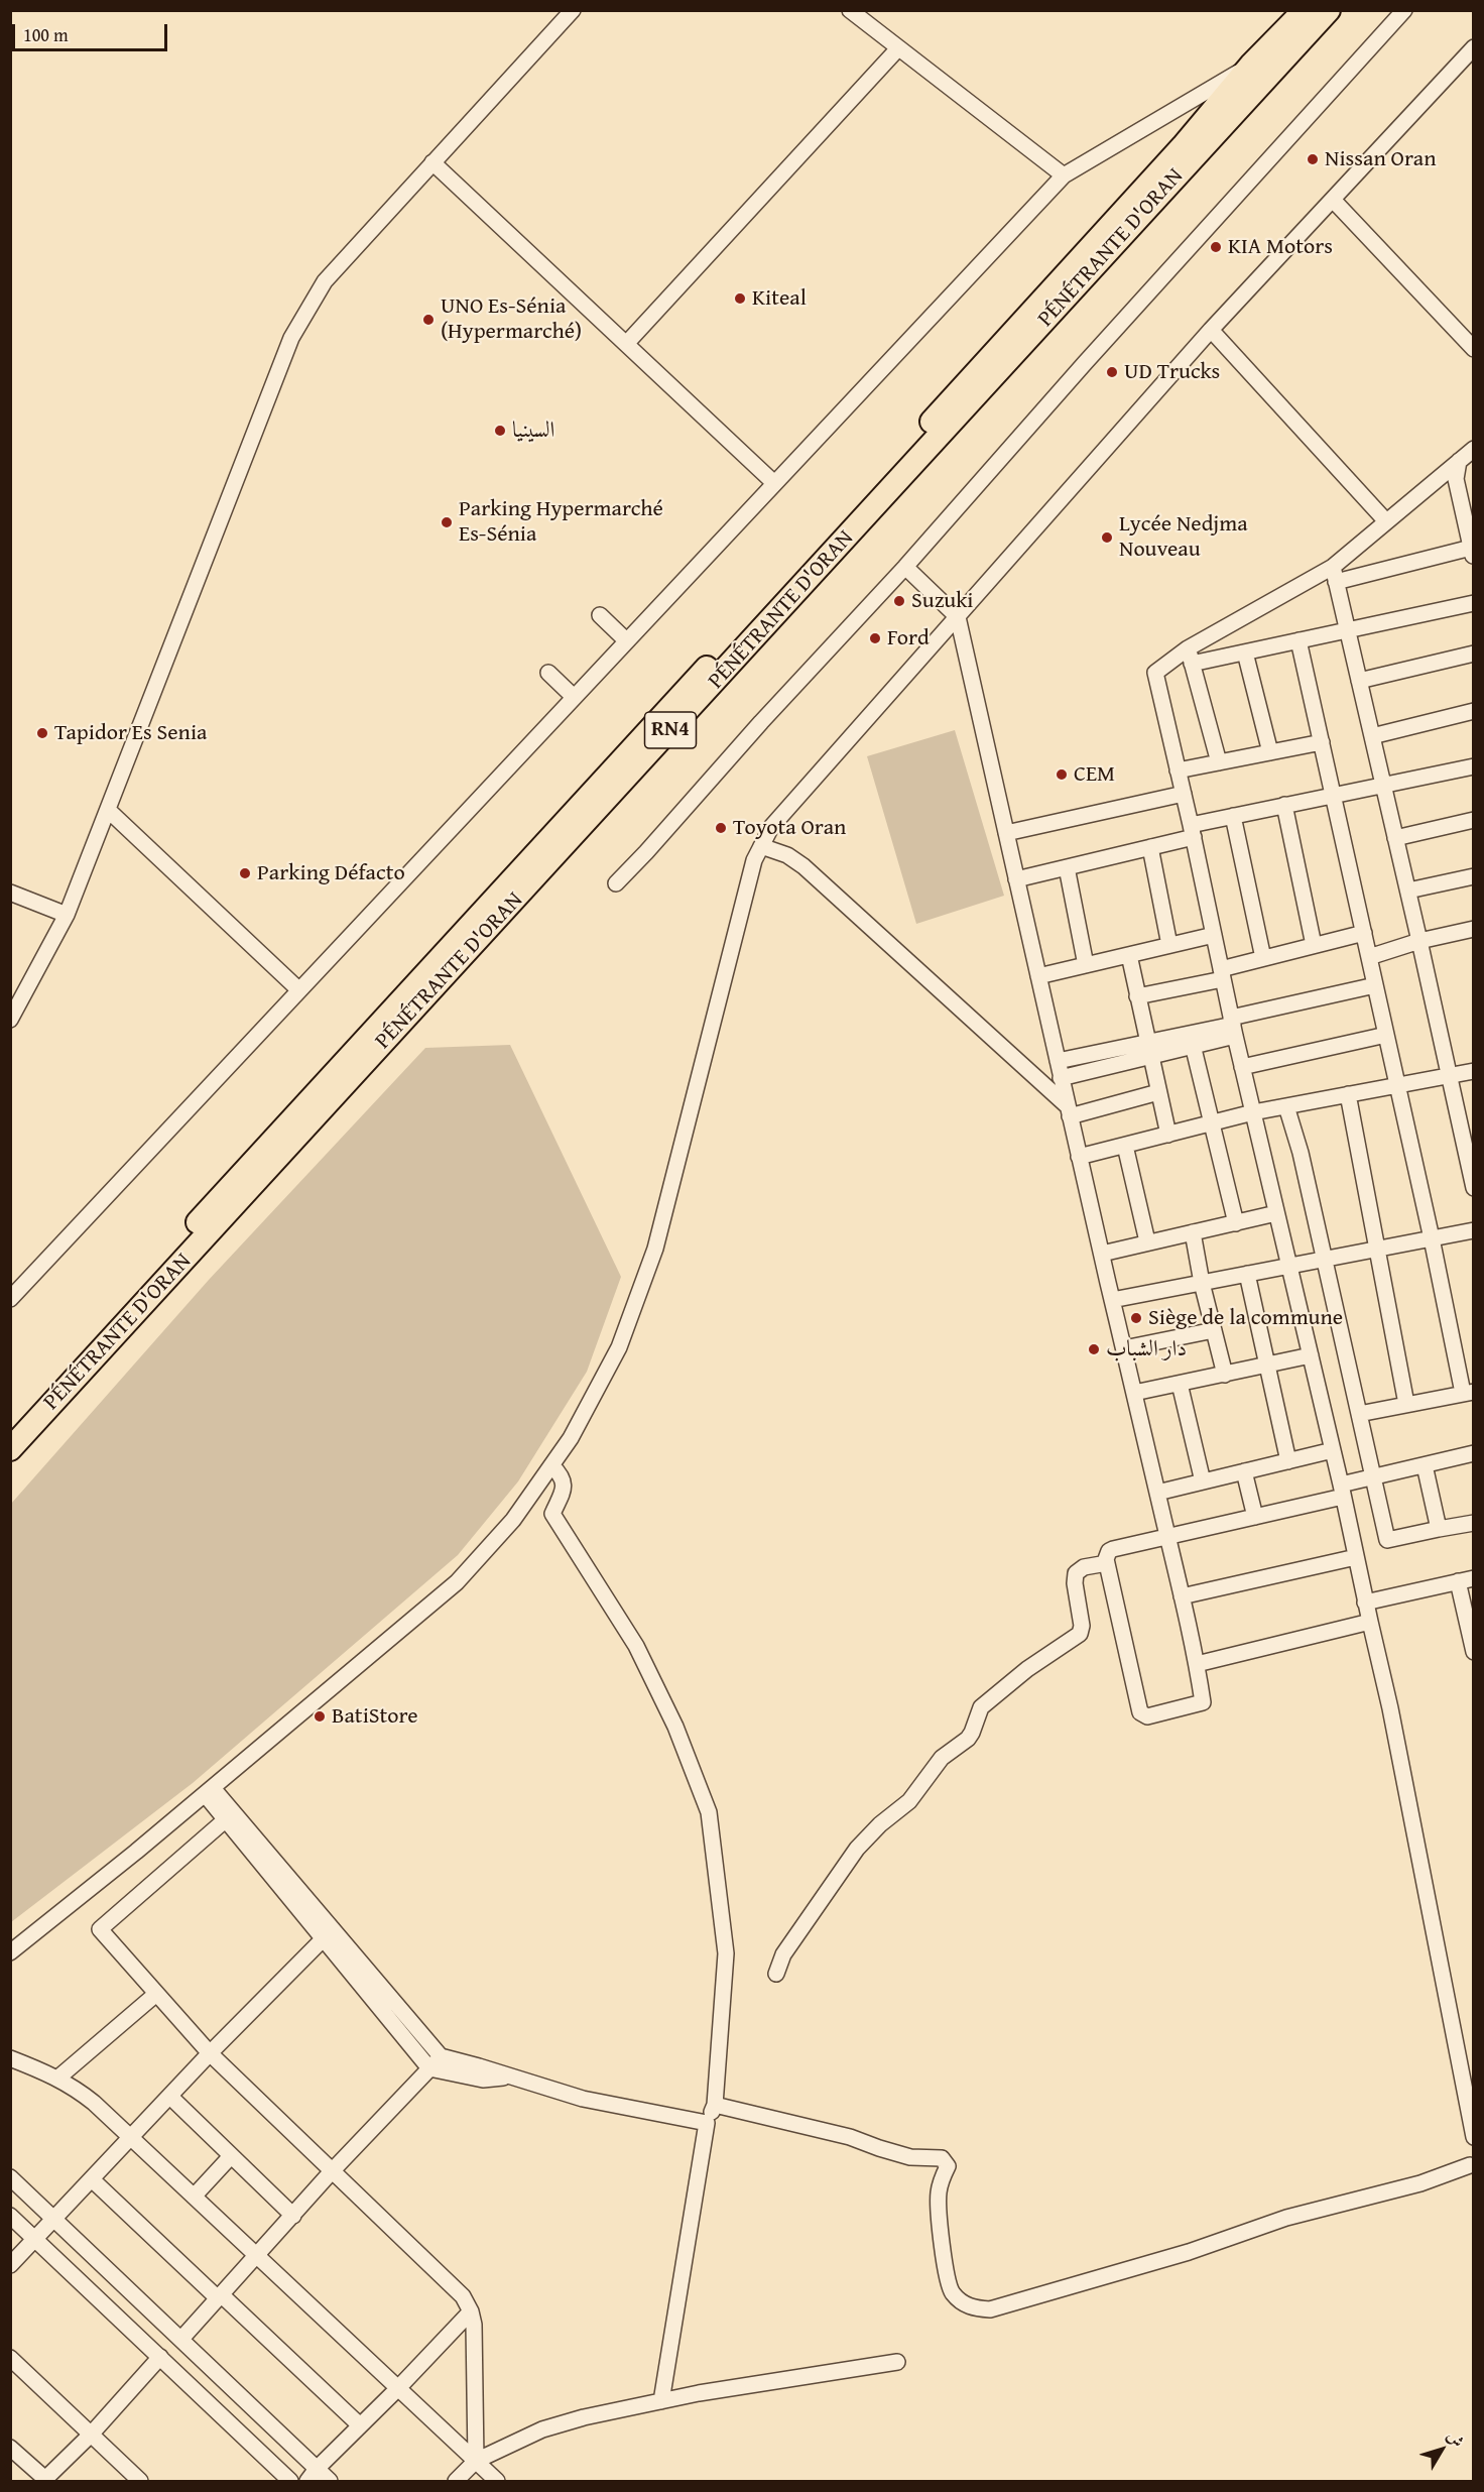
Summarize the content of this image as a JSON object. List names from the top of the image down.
{
  "streets": {
    "highway": ["PÉNÉTRANTE D'ORAN", "RN4"]
  },
  "places": [
    "Nissan Oran",
    "KIA Motors",
    "Kiteal",
    "UNO Es-Sénia (Hypermarché)",
    "UD Trucks",
    "السينيا",
    "Parking Hypermarché Es-Sénia",
    "Lycée Nedjma Nouveau",
    "Suzuki",
    "Ford",
    "Tapidor Es Senia",
    "CEM",
    "Toyota Oran",
    "Parking Défacto",
    "Siège de la commune",
    "دار الشباب",
    "BatiStore"
  ],
  "scale_bar": "100 m",
  "north": "top right"
}
